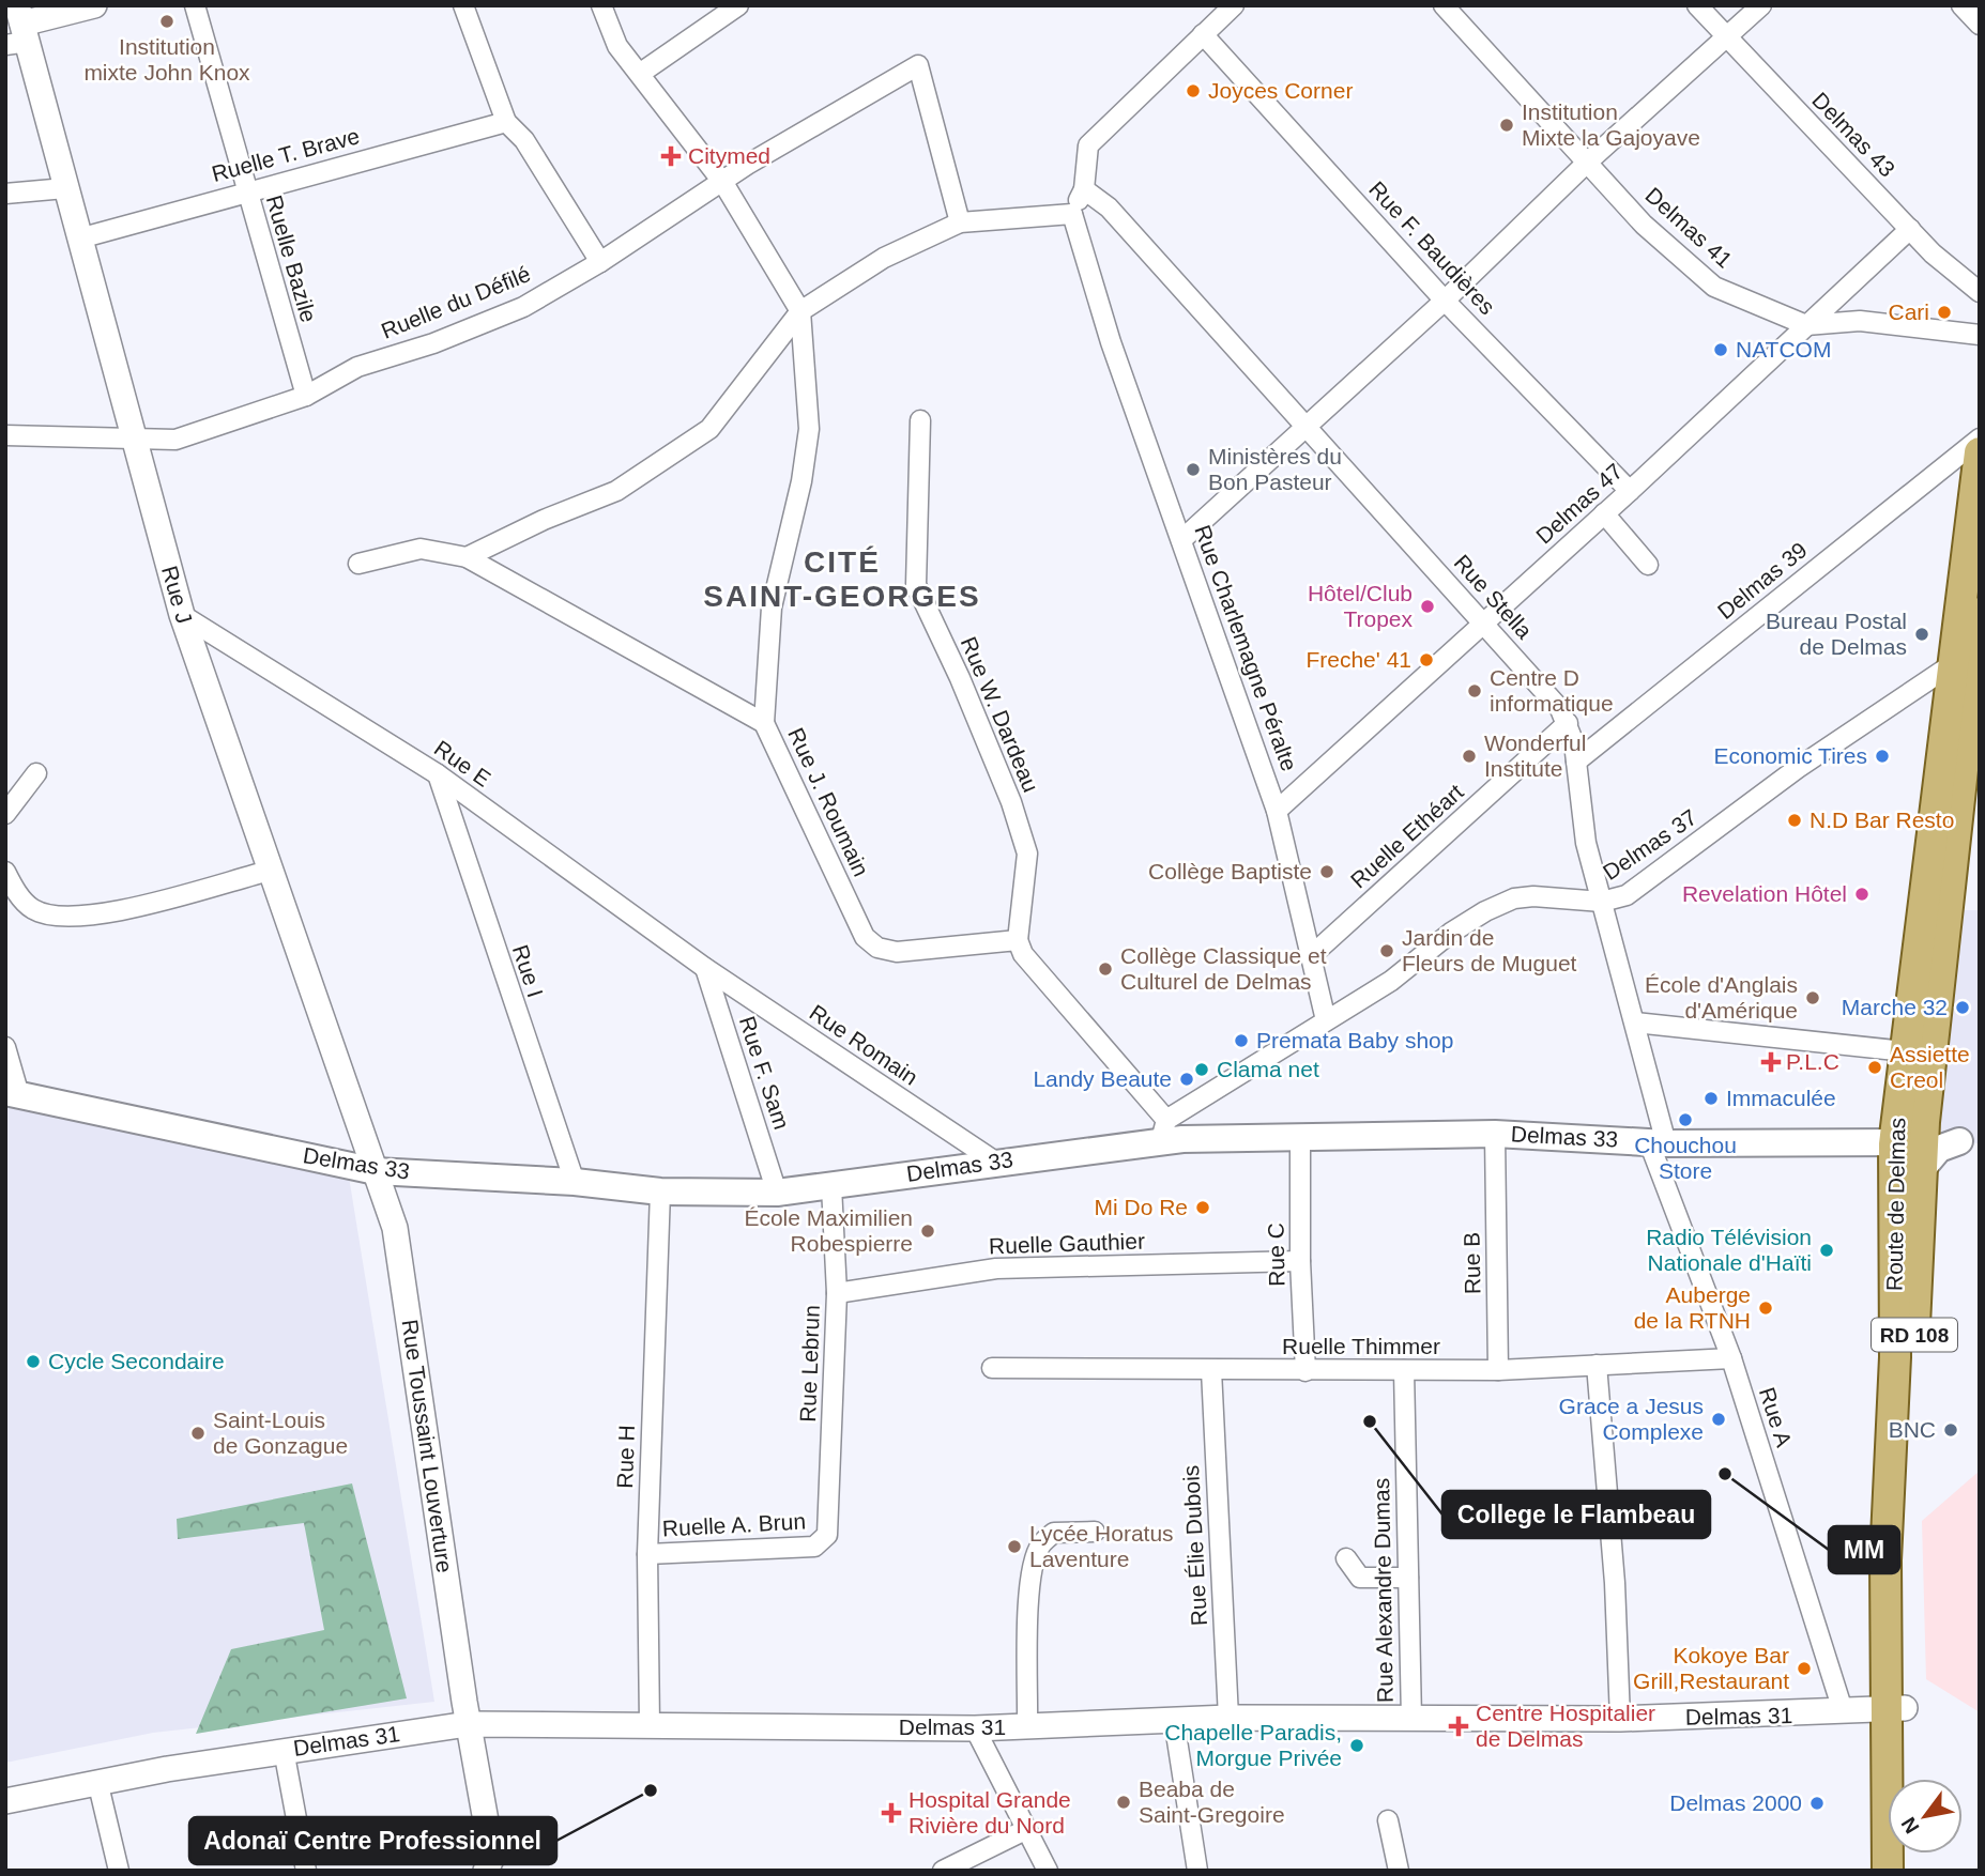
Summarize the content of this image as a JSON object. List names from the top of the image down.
{
  "streets": {
    "main road": ["Delmas 33", "Route de Delmas", "RD 108"],
    "street": [
      "Delmas 43",
      "Ruelle T. Brave",
      "Delmas 41",
      "Rue F. Baudières",
      "Ruelle Bazile",
      "Ruelle du Défilé",
      "Delmas 47",
      "Delmas 39",
      "Rue J",
      "Rue Stella",
      "Rue Charlemagne Péralte",
      "Rue W. Dardeau",
      "Rue E",
      "Rue J. Roumain",
      "Ruelle Ethéart",
      "Delmas 37",
      "Rue I",
      "Rue Romain",
      "Rue F. Sam",
      "Ruelle Gauthier",
      "Rue C",
      "Rue B",
      "Ruelle Thimmer",
      "Rue Lebrun",
      "Rue A",
      "Rue Toussaint Louverture",
      "Rue H",
      "Ruelle A. Brun",
      "Rue Élie Dubois",
      "Rue Alexandre Dumas",
      "Delmas 31"
    ]
  },
  "crossings": [
    ["Delmas 43", "Delmas 47"],
    ["Ruelle T. Brave", "Ruelle Bazile"],
    ["Ruelle T. Brave", "Rue J"],
    ["Delmas 41", "Delmas 47"],
    ["Rue F. Baudières", "Delmas 47"],
    ["Ruelle Bazile", "Ruelle du Défilé"],
    ["Ruelle du Défilé", "Rue J"],
    ["Delmas 47", "Rue Stella"],
    ["Delmas 47", "Rue Charlemagne Péralte"],
    ["Delmas 39", "Rue Stella"],
    ["Rue J", "Rue E"],
    ["Rue J", "Delmas 33"],
    ["Rue J", "Rue Toussaint Louverture"],
    ["Rue Stella", "Ruelle Ethéart"],
    ["Rue Stella", "Delmas 37"],
    ["Rue Stella", "Delmas 33"],
    ["Rue Stella", "Rue A"],
    ["Rue Charlemagne Péralte", "Ruelle Ethéart"],
    ["Rue Charlemagne Péralte", "Delmas 37"],
    ["Rue W. Dardeau", "Rue J. Roumain"],
    ["Rue E", "Rue I"],
    ["Rue E", "Rue Romain"],
    ["Rue E", "Rue F. Sam"],
    ["Delmas 37", "Delmas 33"],
    ["Delmas 37", "Route de Delmas"],
    ["Rue I", "Delmas 33"],
    ["Rue Romain", "Rue F. Sam"],
    ["Rue Romain", "Delmas 33"],
    ["Rue F. Sam", "Delmas 33"],
    ["Delmas 33", "Route de Delmas"],
    ["Delmas 33", "Rue C"],
    ["Delmas 33", "Rue B"],
    ["Delmas 33", "Rue Lebrun"],
    ["Delmas 33", "Rue A"],
    ["Delmas 33", "Rue Toussaint Louverture"],
    ["Delmas 33", "Rue H"],
    ["Route de Delmas", "Delmas 31"],
    ["Ruelle Gauthier", "Rue C"],
    ["Ruelle Gauthier", "Rue Lebrun"],
    ["Rue C", "Ruelle Thimmer"],
    ["Rue B", "Ruelle Thimmer"],
    ["Ruelle Thimmer", "Rue A"],
    ["Ruelle Thimmer", "Rue Élie Dubois"],
    ["Ruelle Thimmer", "Rue Alexandre Dumas"],
    ["Rue Lebrun", "Ruelle A. Brun"],
    ["Rue A", "Delmas 31"],
    ["Rue Toussaint Louverture", "Delmas 31"],
    ["Rue H", "Ruelle A. Brun"],
    ["Rue H", "Delmas 31"],
    ["Rue Élie Dubois", "Delmas 31"],
    ["Rue Alexandre Dumas", "Delmas 31"]
  ],
  "districts": ["CITÉ SAINT-GEORGES"],
  "places": {
    "other": [
      "Institution mixte John Knox",
      "Joyces Corner",
      "Institution Mixte la Gajoyave",
      "Cari",
      "NATCOM",
      "Ministères du Bon Pasteur",
      "Hôtel/Club Tropex",
      "Bureau Postal de Delmas",
      "Freche' 41",
      "Centre D informatique",
      "Wonderful Institute",
      "Economic Tires",
      "N.D Bar Resto",
      "Collège Baptiste",
      "Revelation Hôtel",
      "Jardin de Fleurs de Muguet",
      "Collège Classique et Culturel de Delmas",
      "École d'Anglais d'Amérique",
      "Marche 32",
      "Premata Baby shop",
      "Assiette Creol",
      "Clama net",
      "Landy Beaute",
      "Immaculée",
      "Chouchou Store",
      "Mi Do Re",
      "École Maximilien Robespierre",
      "Radio Télévision Nationale d'Haïti",
      "Auberge de la RTNH",
      "Cycle Secondaire",
      "Grace a Jesus Complexe",
      "College le Flambeau",
      "BNC",
      "Saint-Louis de Gonzague",
      "MM",
      "Lycée Horatus Laventure",
      "Kokoye Bar Grill,Restaurant",
      "Chapelle Paradis, Morgue Privée",
      "Adonaï Centre Professionnel",
      "Beaba de Saint-Gregoire",
      "Delmas 2000"
    ],
    "health": [
      "Citymed",
      "P.L.C",
      "Centre Hospitalier de Delmas",
      "Hospital Grande Rivière du Nord"
    ]
  },
  "north": "bottom left"
}
